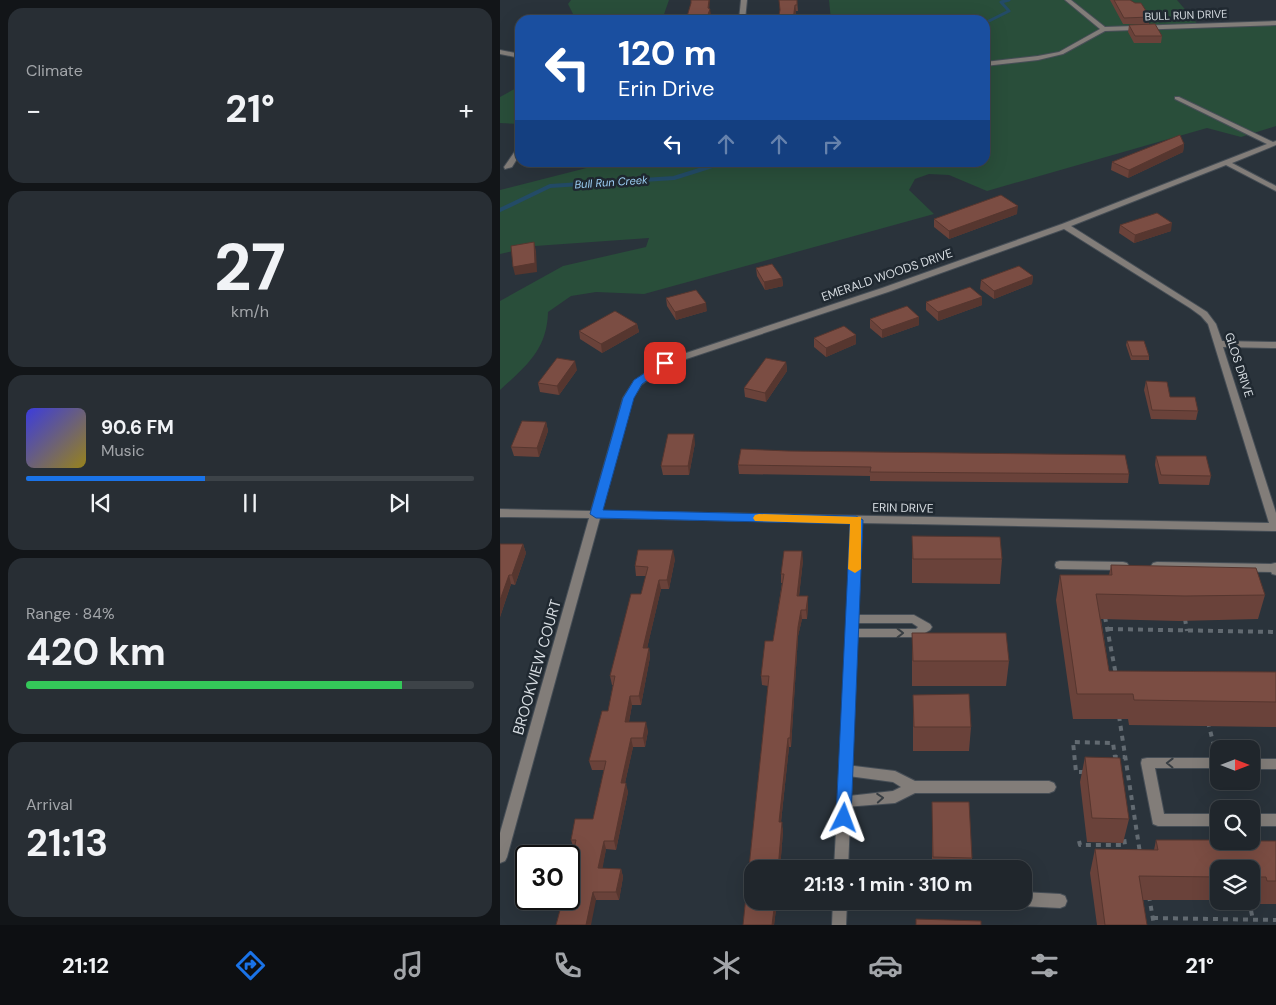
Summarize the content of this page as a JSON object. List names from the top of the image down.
{
  "streets": {
    "street": [
      "BULL RUN DRIVE",
      "EMERALD WOODS DRIVE",
      "GLOS DRIVE",
      "ERIN DRIVE",
      "BROOKVIEW COURT"
    ]
  },
  "crossings": [
    ["EMERALD WOODS DRIVE", "GLOS DRIVE"],
    ["EMERALD WOODS DRIVE", "ERIN DRIVE"],
    ["EMERALD WOODS DRIVE", "BROOKVIEW COURT"],
    ["GLOS DRIVE", "ERIN DRIVE"],
    ["ERIN DRIVE", "BROOKVIEW COURT"]
  ],
  "water": ["Bull Run Creek"],
  "north": "right",
  "page": {
    "tile": [
      "Climate",
      ["27", "km/h"],
      ["Range · 84%", "420 km"],
      ["Arrival", "21:13"]
    ],
    "turn": ["120 m", "Erin Drive"],
    "heat": ["−", "21°", "+"],
    "song": ["90.6 FM", "Music"],
    "limit": "30",
    "trip": "21:13 · 1 min · 310 m",
    "tabs": ["21:12", "21°"]
  }
}
